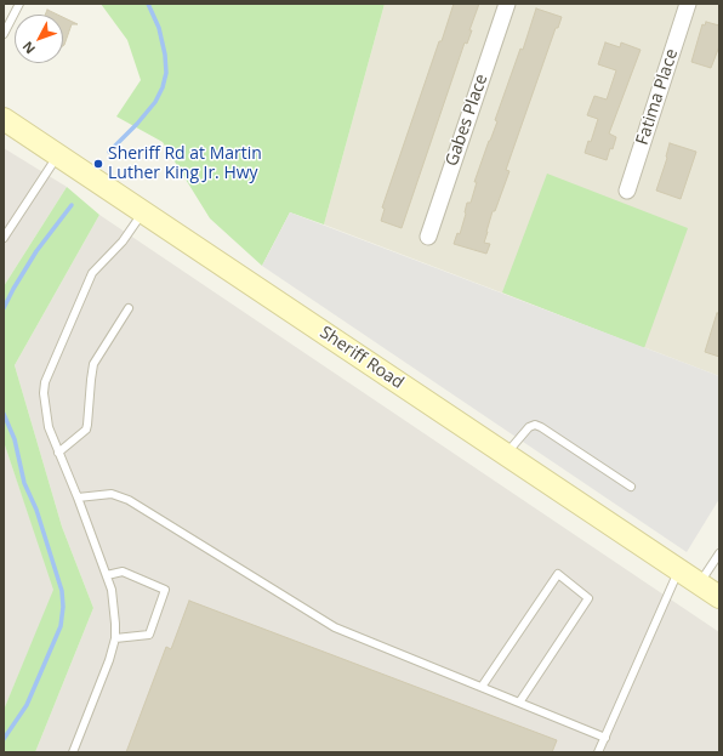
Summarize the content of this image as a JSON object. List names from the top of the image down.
{
  "streets": {
    "main road": ["Sheriff Road"],
    "street": ["Fatima Place", "Gabes Place"]
  },
  "places": ["Sheriff Rd at Martin Luther King Jr. Hwy"],
  "north": "bottom left"
}
